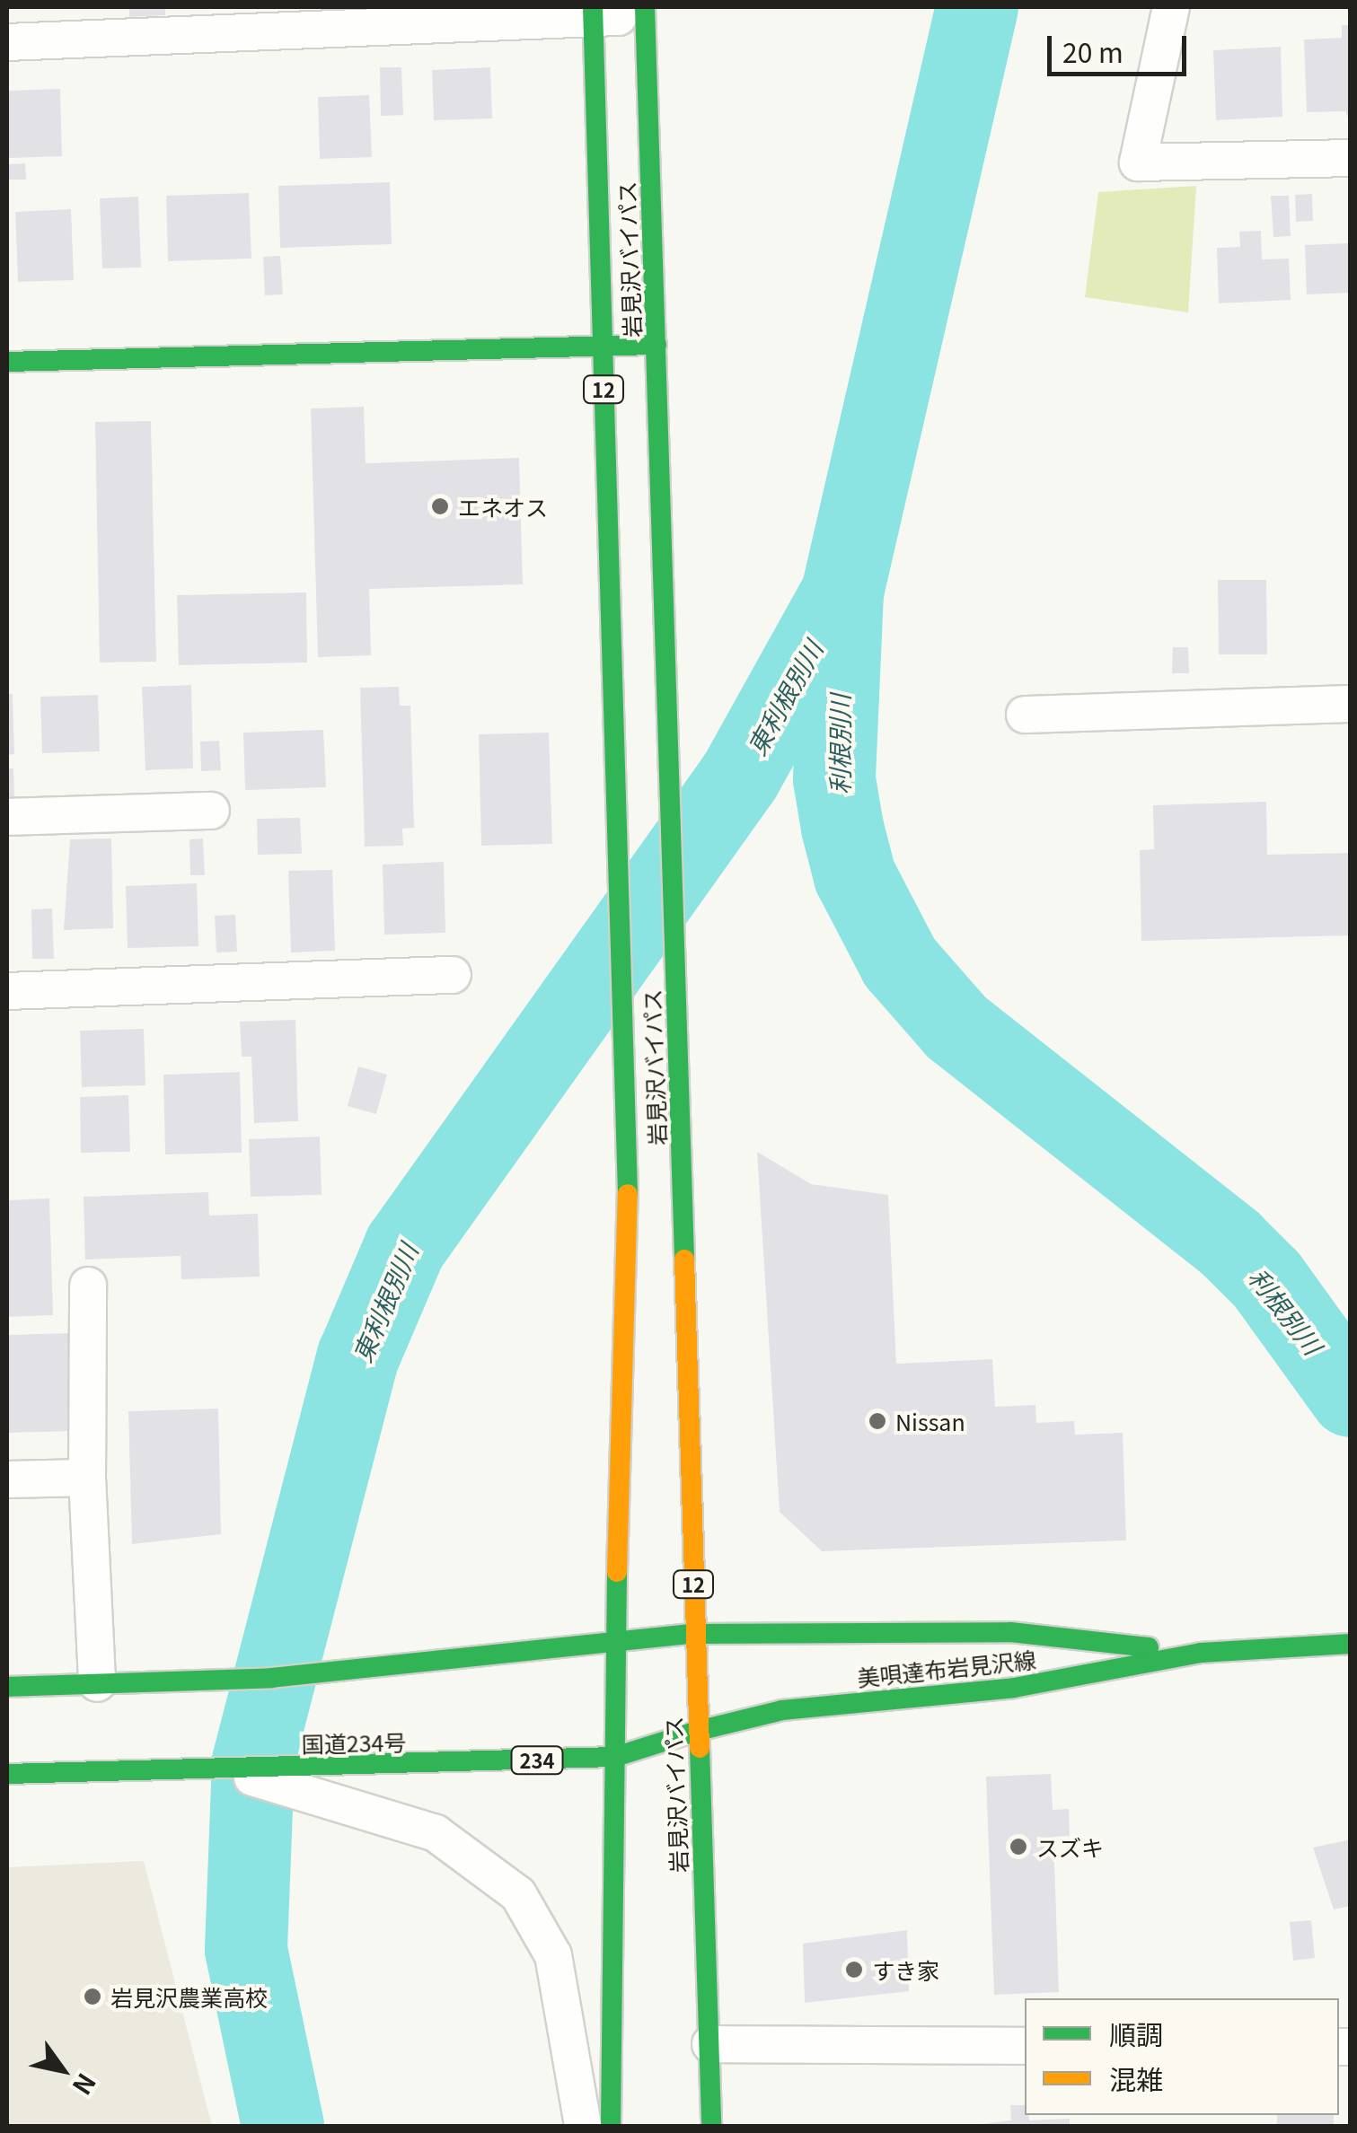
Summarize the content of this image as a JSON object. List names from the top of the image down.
{
  "streets": {
    "main road": [
      "岩見沢バイパス",
      "12",
      "美唄達布岩見沢線",
      "国道234号",
      "234"
    ]
  },
  "crossings": [
    ["岩見沢バイパス", "美唄達布岩見沢線"],
    ["岩見沢バイパス", "国道234号"],
    ["美唄達布岩見沢線", "国道234号"]
  ],
  "water": ["東利根別川", "利根別川"],
  "places": [
    "エネオス",
    "Nissan",
    "スズキ",
    "すき家",
    "岩見沢農業高校"
  ],
  "legend": ["順調", "混雑"],
  "scale_bar": "20 m",
  "north": "bottom right"
}
